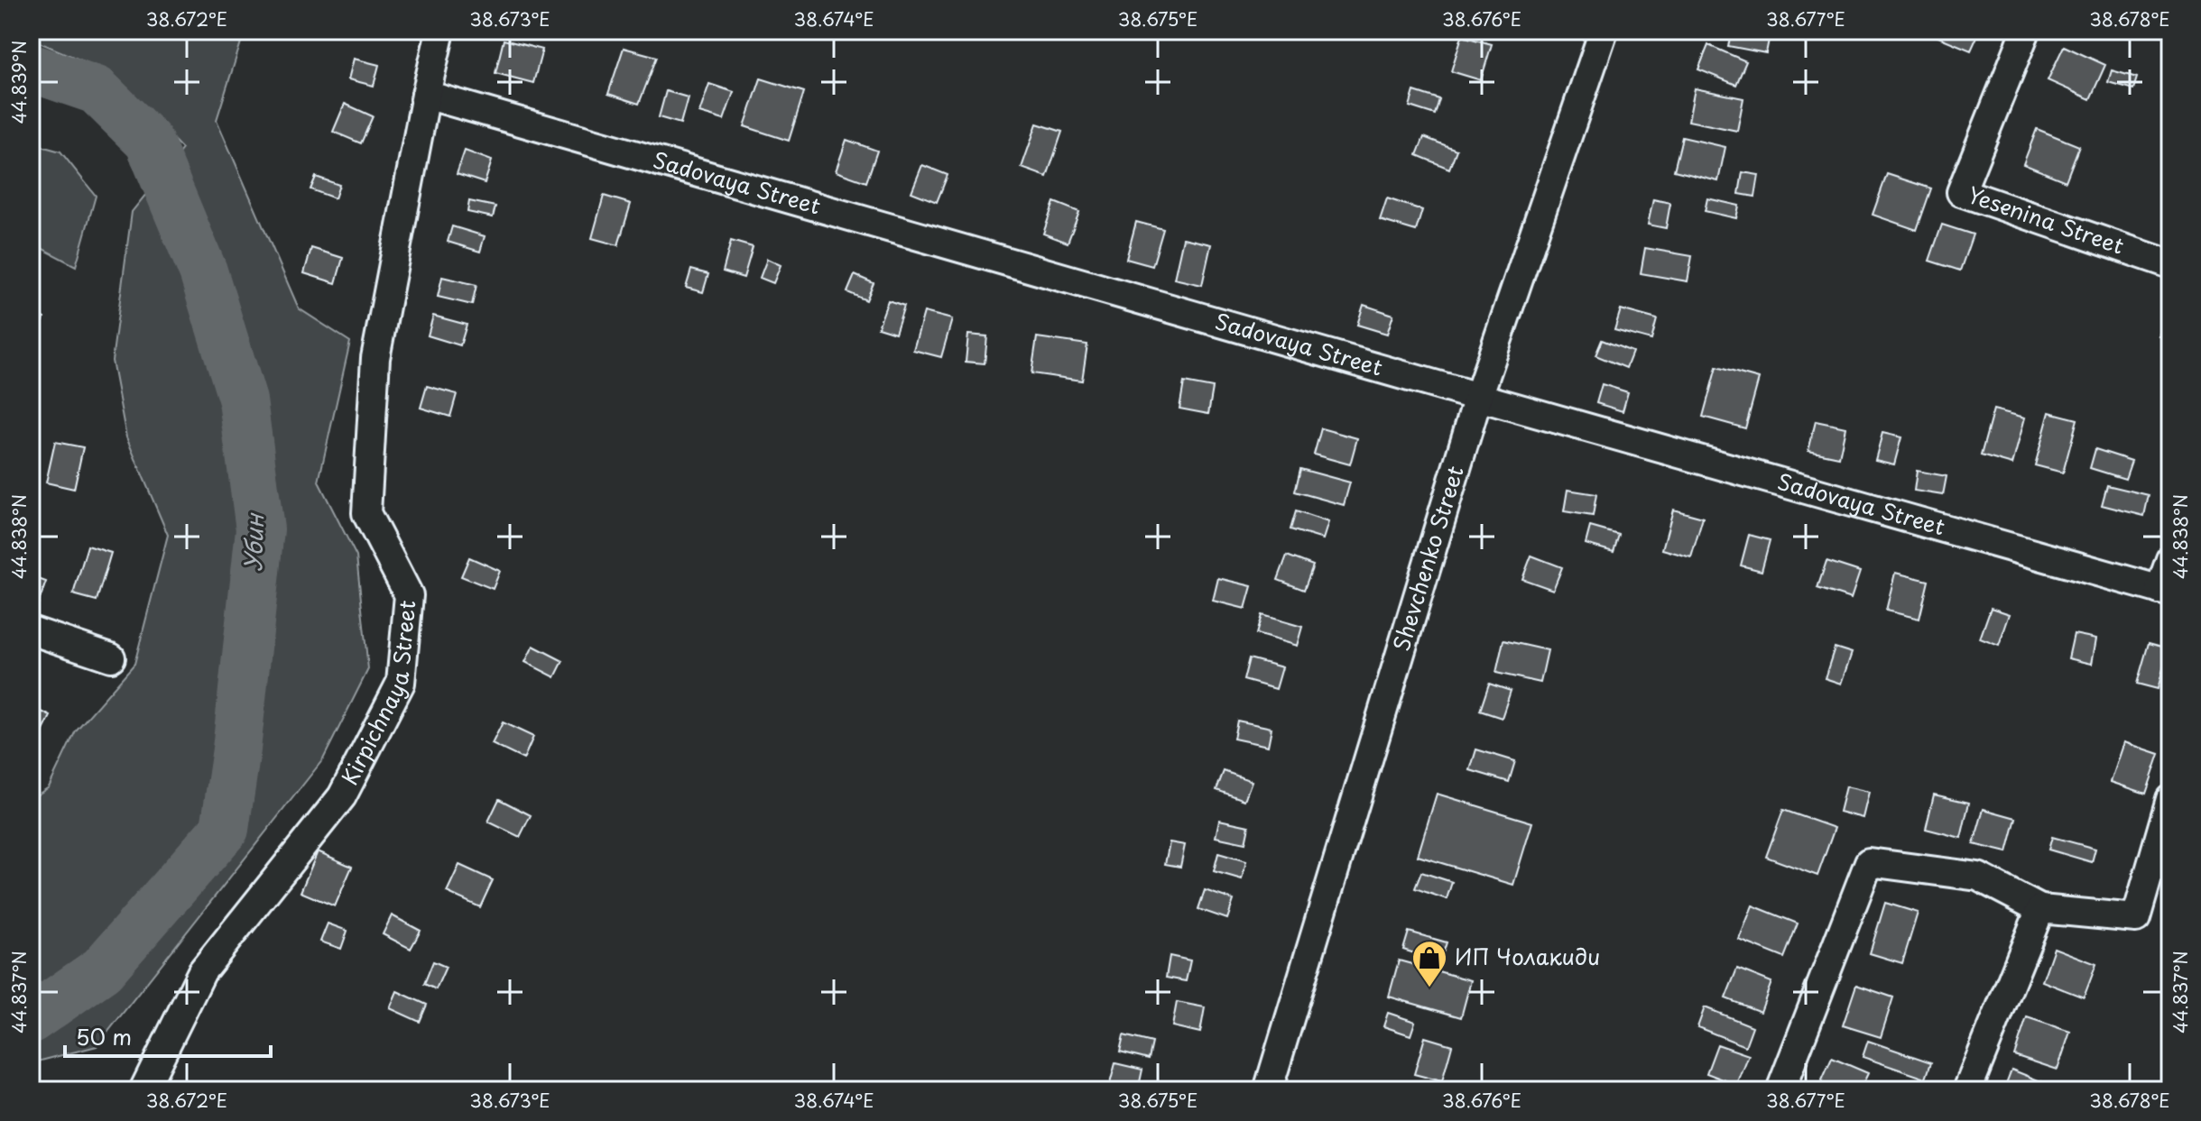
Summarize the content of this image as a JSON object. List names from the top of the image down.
{
  "streets": {
    "street": [
      "Sadovaya Street",
      "Yesenina Street",
      "Shevchenko Street",
      "Kirpichnaya Street"
    ]
  },
  "crossings": [
    ["Sadovaya Street", "Shevchenko Street"],
    ["Sadovaya Street", "Kirpichnaya Street"]
  ],
  "water": ["Убин"],
  "places": {
    "shop": ["ИП Чолакиди"]
  },
  "scale_bar": "50 m",
  "coordinates": [
    "38.672°E",
    "38.673°E",
    "38.674°E",
    "38.675°E",
    "38.676°E",
    "38.677°E",
    "38.678°E",
    "44.839°N",
    "44.838°N",
    "44.837°N"
  ]
}
